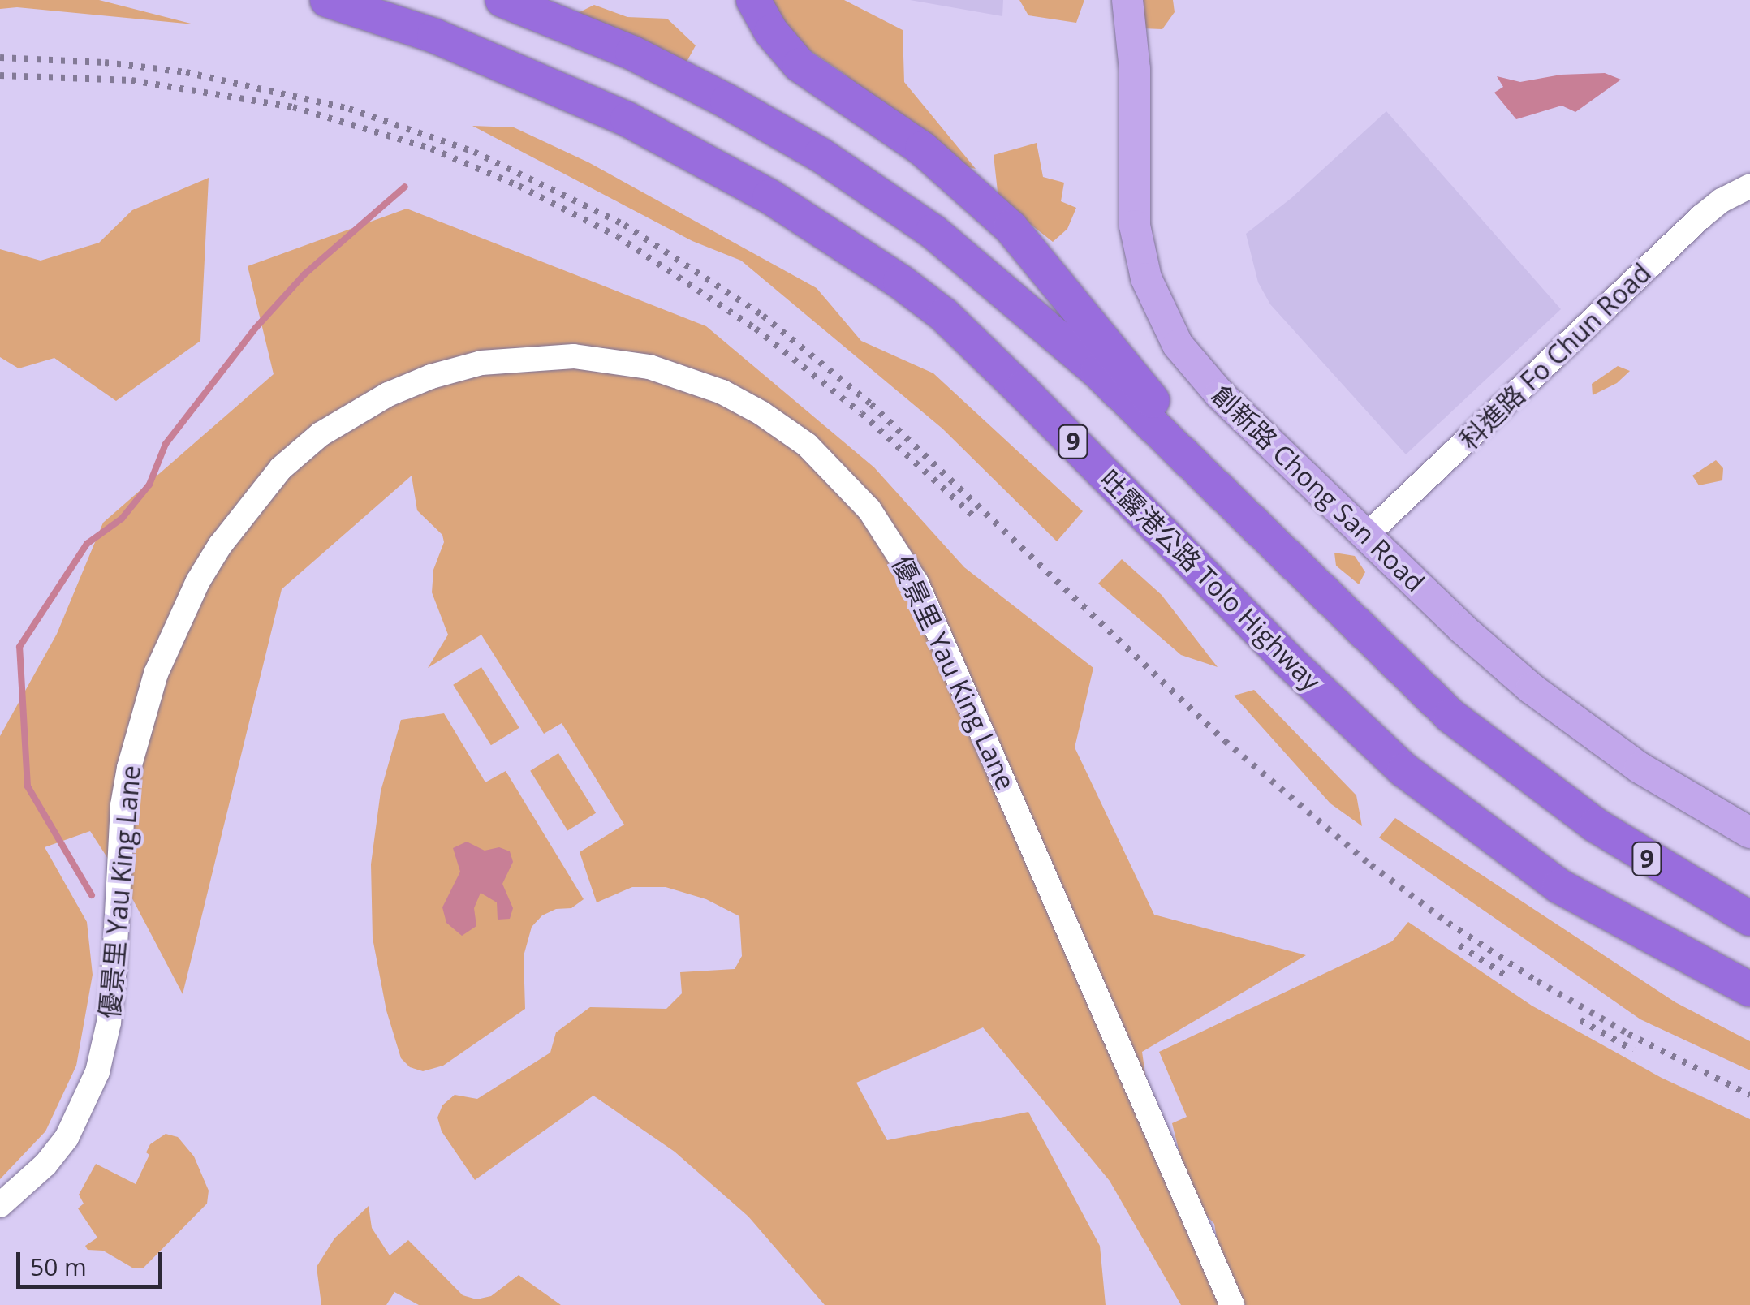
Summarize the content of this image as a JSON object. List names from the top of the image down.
{
  "streets": {
    "highway": ["9", "吐露港公路 Tolo Highway"],
    "main road": ["創新路 Chong San Road"],
    "street": ["科進路 Fo Chun Road", "優景里 Yau King Lane"]
  },
  "crossings": [
    ["科進路 Fo Chun Road", "創新路 Chong San Road"]
  ],
  "scale_bar": "50 m"
}
